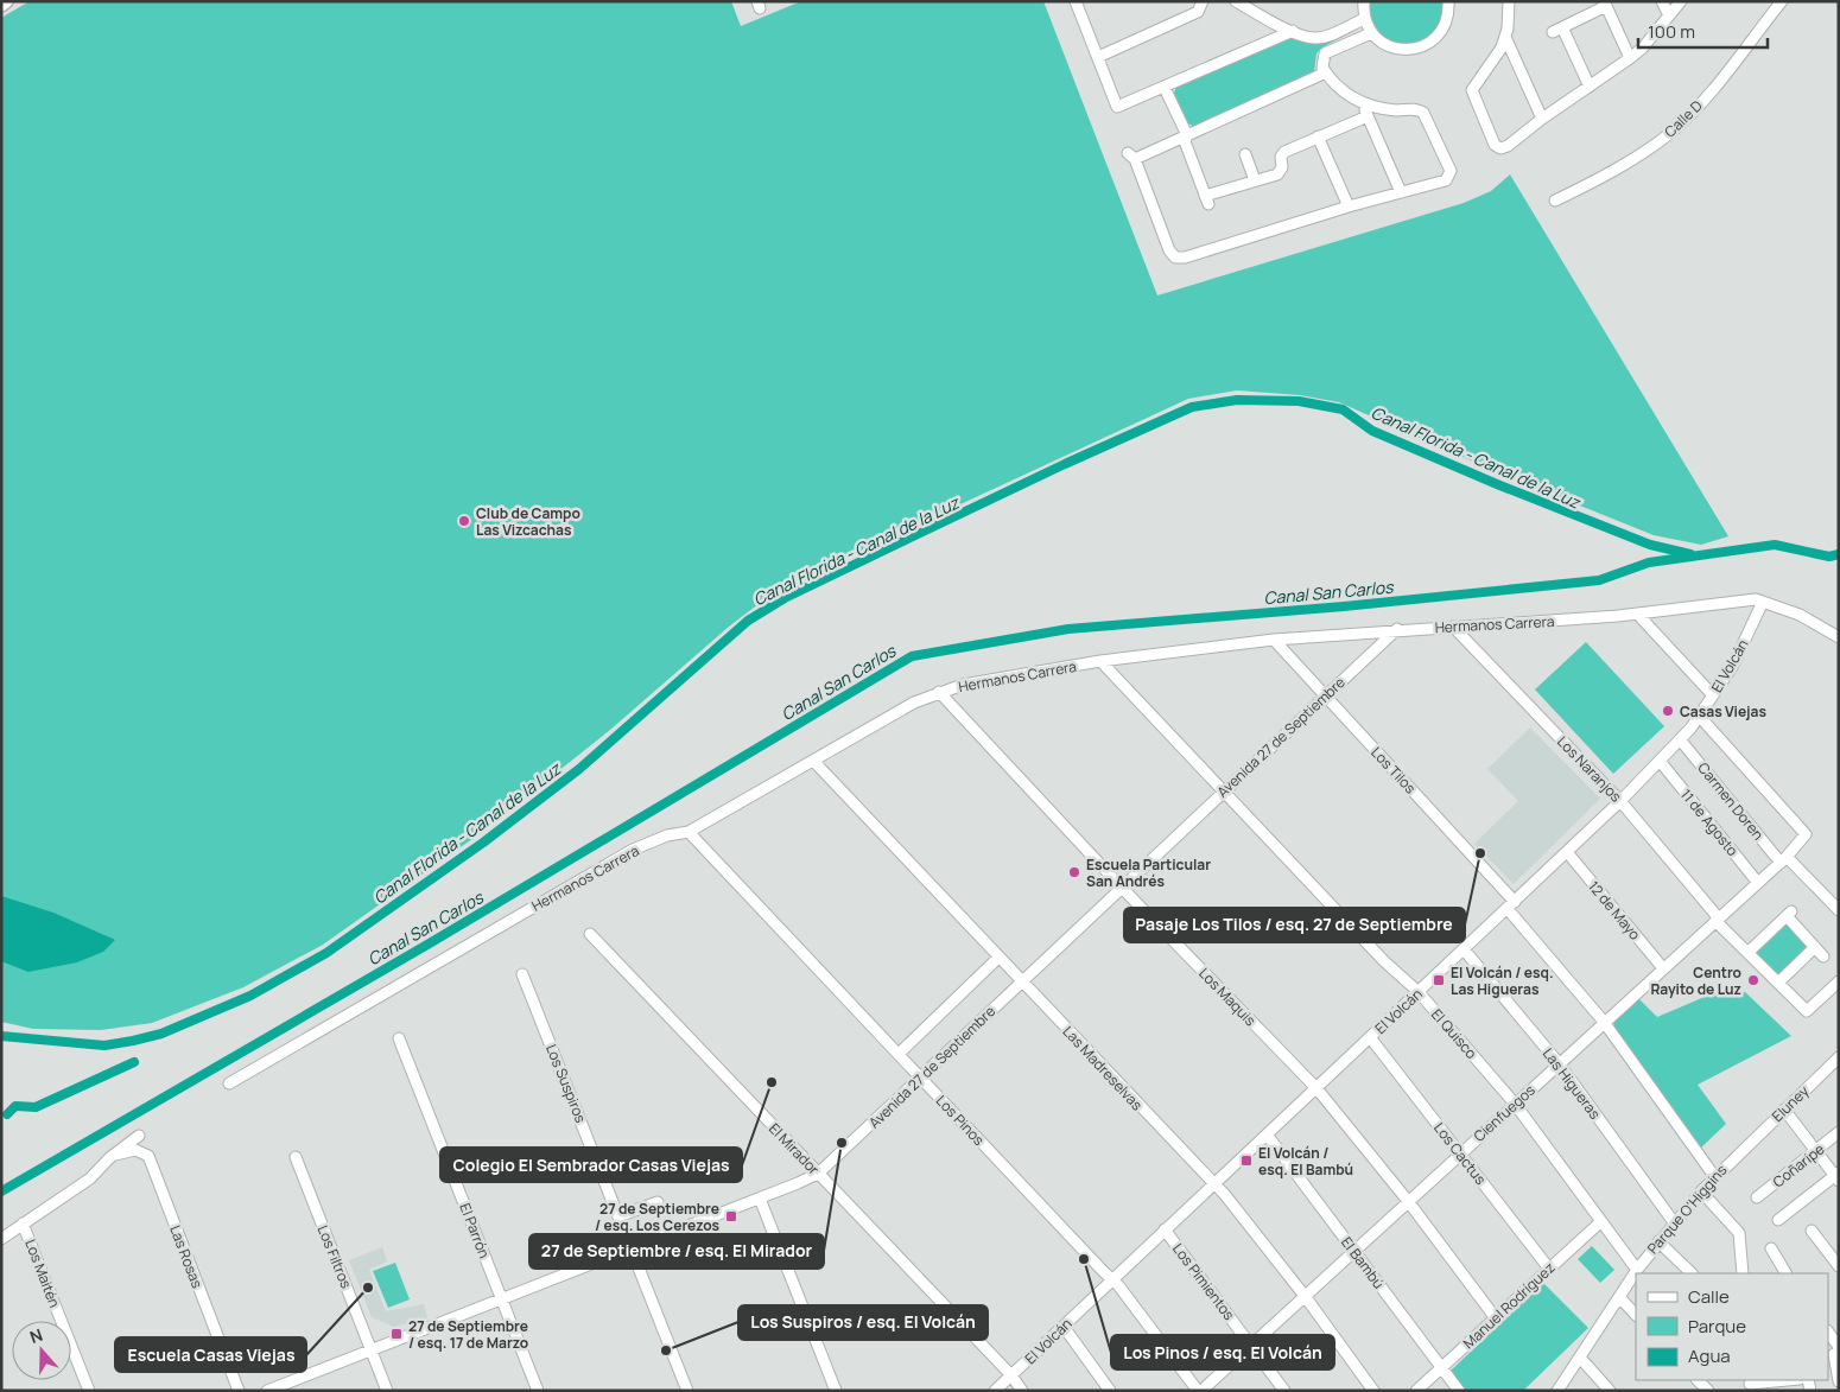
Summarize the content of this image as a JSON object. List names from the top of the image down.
{
  "streets": {
    "street": [
      "Calle D",
      "Hermanos Carrera",
      "El Volcán",
      "Avenida 27 de Septiembre",
      "Los Naranjos",
      "Los Tilos",
      "Carmen Doren",
      "11 de Agosto",
      "12 de Mayo",
      "Los Maquis",
      "El Quisco",
      "Las Madreselvas",
      "Los Suspiros",
      "Las Higueras",
      "Eluney",
      "Cienfuegos",
      "Los Pinos",
      "El Mirador",
      "Los Cactus",
      "Coñaripe",
      "Parque O'Higgins",
      "El Parrón",
      "Las Rosas",
      "Los Filtros",
      "El Bambú",
      "Los Maitén",
      "Los Pimientos",
      "Manuel Rodríguez"
    ]
  },
  "crossings": [
    ["Hermanos Carrera", "El Volcán"],
    ["Hermanos Carrera", "Avenida 27 de Septiembre"],
    ["Hermanos Carrera", "Los Naranjos"],
    ["Hermanos Carrera", "Los Tilos"],
    ["Hermanos Carrera", "Los Maquis"],
    ["Hermanos Carrera", "El Quisco"],
    ["Hermanos Carrera", "Las Madreselvas"],
    ["Hermanos Carrera", "Los Pinos"],
    ["El Volcán", "Los Naranjos"],
    ["El Volcán", "Los Tilos"],
    ["El Volcán", "Carmen Doren"],
    ["El Volcán", "11 de Agosto"],
    ["El Volcán", "12 de Mayo"],
    ["El Volcán", "Los Maquis"],
    ["El Volcán", "El Quisco"],
    ["El Volcán", "Las Madreselvas"],
    ["El Volcán", "Las Higueras"],
    ["El Volcán", "Cienfuegos"],
    ["El Volcán", "Los Pinos"],
    ["El Volcán", "El Mirador"],
    ["El Volcán", "Los Cactus"],
    ["El Volcán", "El Bambú"],
    ["El Volcán", "Los Pimientos"],
    ["Avenida 27 de Septiembre", "Los Tilos"],
    ["Avenida 27 de Septiembre", "Los Maquis"],
    ["Avenida 27 de Septiembre", "El Quisco"],
    ["Avenida 27 de Septiembre", "Las Madreselvas"],
    ["Avenida 27 de Septiembre", "Los Suspiros"],
    ["Avenida 27 de Septiembre", "Los Pinos"],
    ["Avenida 27 de Septiembre", "El Mirador"],
    ["Avenida 27 de Septiembre", "El Parrón"],
    ["Avenida 27 de Septiembre", "Los Filtros"],
    ["Los Naranjos", "Cienfuegos"],
    ["Los Tilos", "Cienfuegos"],
    ["Los Tilos", "Parque O'Higgins"],
    ["Carmen Doren", "Cienfuegos"],
    ["11 de Agosto", "Cienfuegos"],
    ["12 de Mayo", "Cienfuegos"],
    ["Los Maquis", "Cienfuegos"],
    ["Los Maquis", "Manuel Rodríguez"],
    ["El Quisco", "Cienfuegos"],
    ["El Quisco", "Parque O'Higgins"],
    ["El Quisco", "Manuel Rodríguez"],
    ["Las Madreselvas", "Cienfuegos"],
    ["Las Higueras", "Cienfuegos"],
    ["Las Higueras", "Parque O'Higgins"],
    ["Eluney", "Parque O'Higgins"],
    ["Cienfuegos", "Los Pinos"],
    ["Cienfuegos", "Los Cactus"],
    ["Cienfuegos", "El Bambú"],
    ["Cienfuegos", "Los Pimientos"],
    ["Los Cactus", "Manuel Rodríguez"],
    ["El Bambú", "Manuel Rodríguez"]
  ],
  "water": ["Canal Florida - Canal de la Luz", "Canal San Carlos"],
  "places": {
    "other": [
      "Club de Campo Las Vizcachas",
      "Casas Viejas",
      "Pasaje Los Tilos / esq. 27 de Septiembre",
      "Escuela Particular San Andrés",
      "Centro Rayito de Luz",
      "Colegio El Sembrador Casas Viejas",
      "27 de Septiembre / esq. El Mirador",
      "Los Pinos / esq. El Volcán",
      "Escuela Casas Viejas",
      "Los Suspiros / esq. El Volcán"
    ],
    "transit": [
      "El Volcán / esq. Las Higueras",
      "El Volcán / esq. El Bambú",
      "27 de Septiembre / esq. Los Cerezos",
      "27 de Septiembre / esq. 17 de Marzo"
    ]
  },
  "legend": ["Calle", "Parque", "Agua"],
  "scale_bar": "100 m",
  "north": "top"
}
